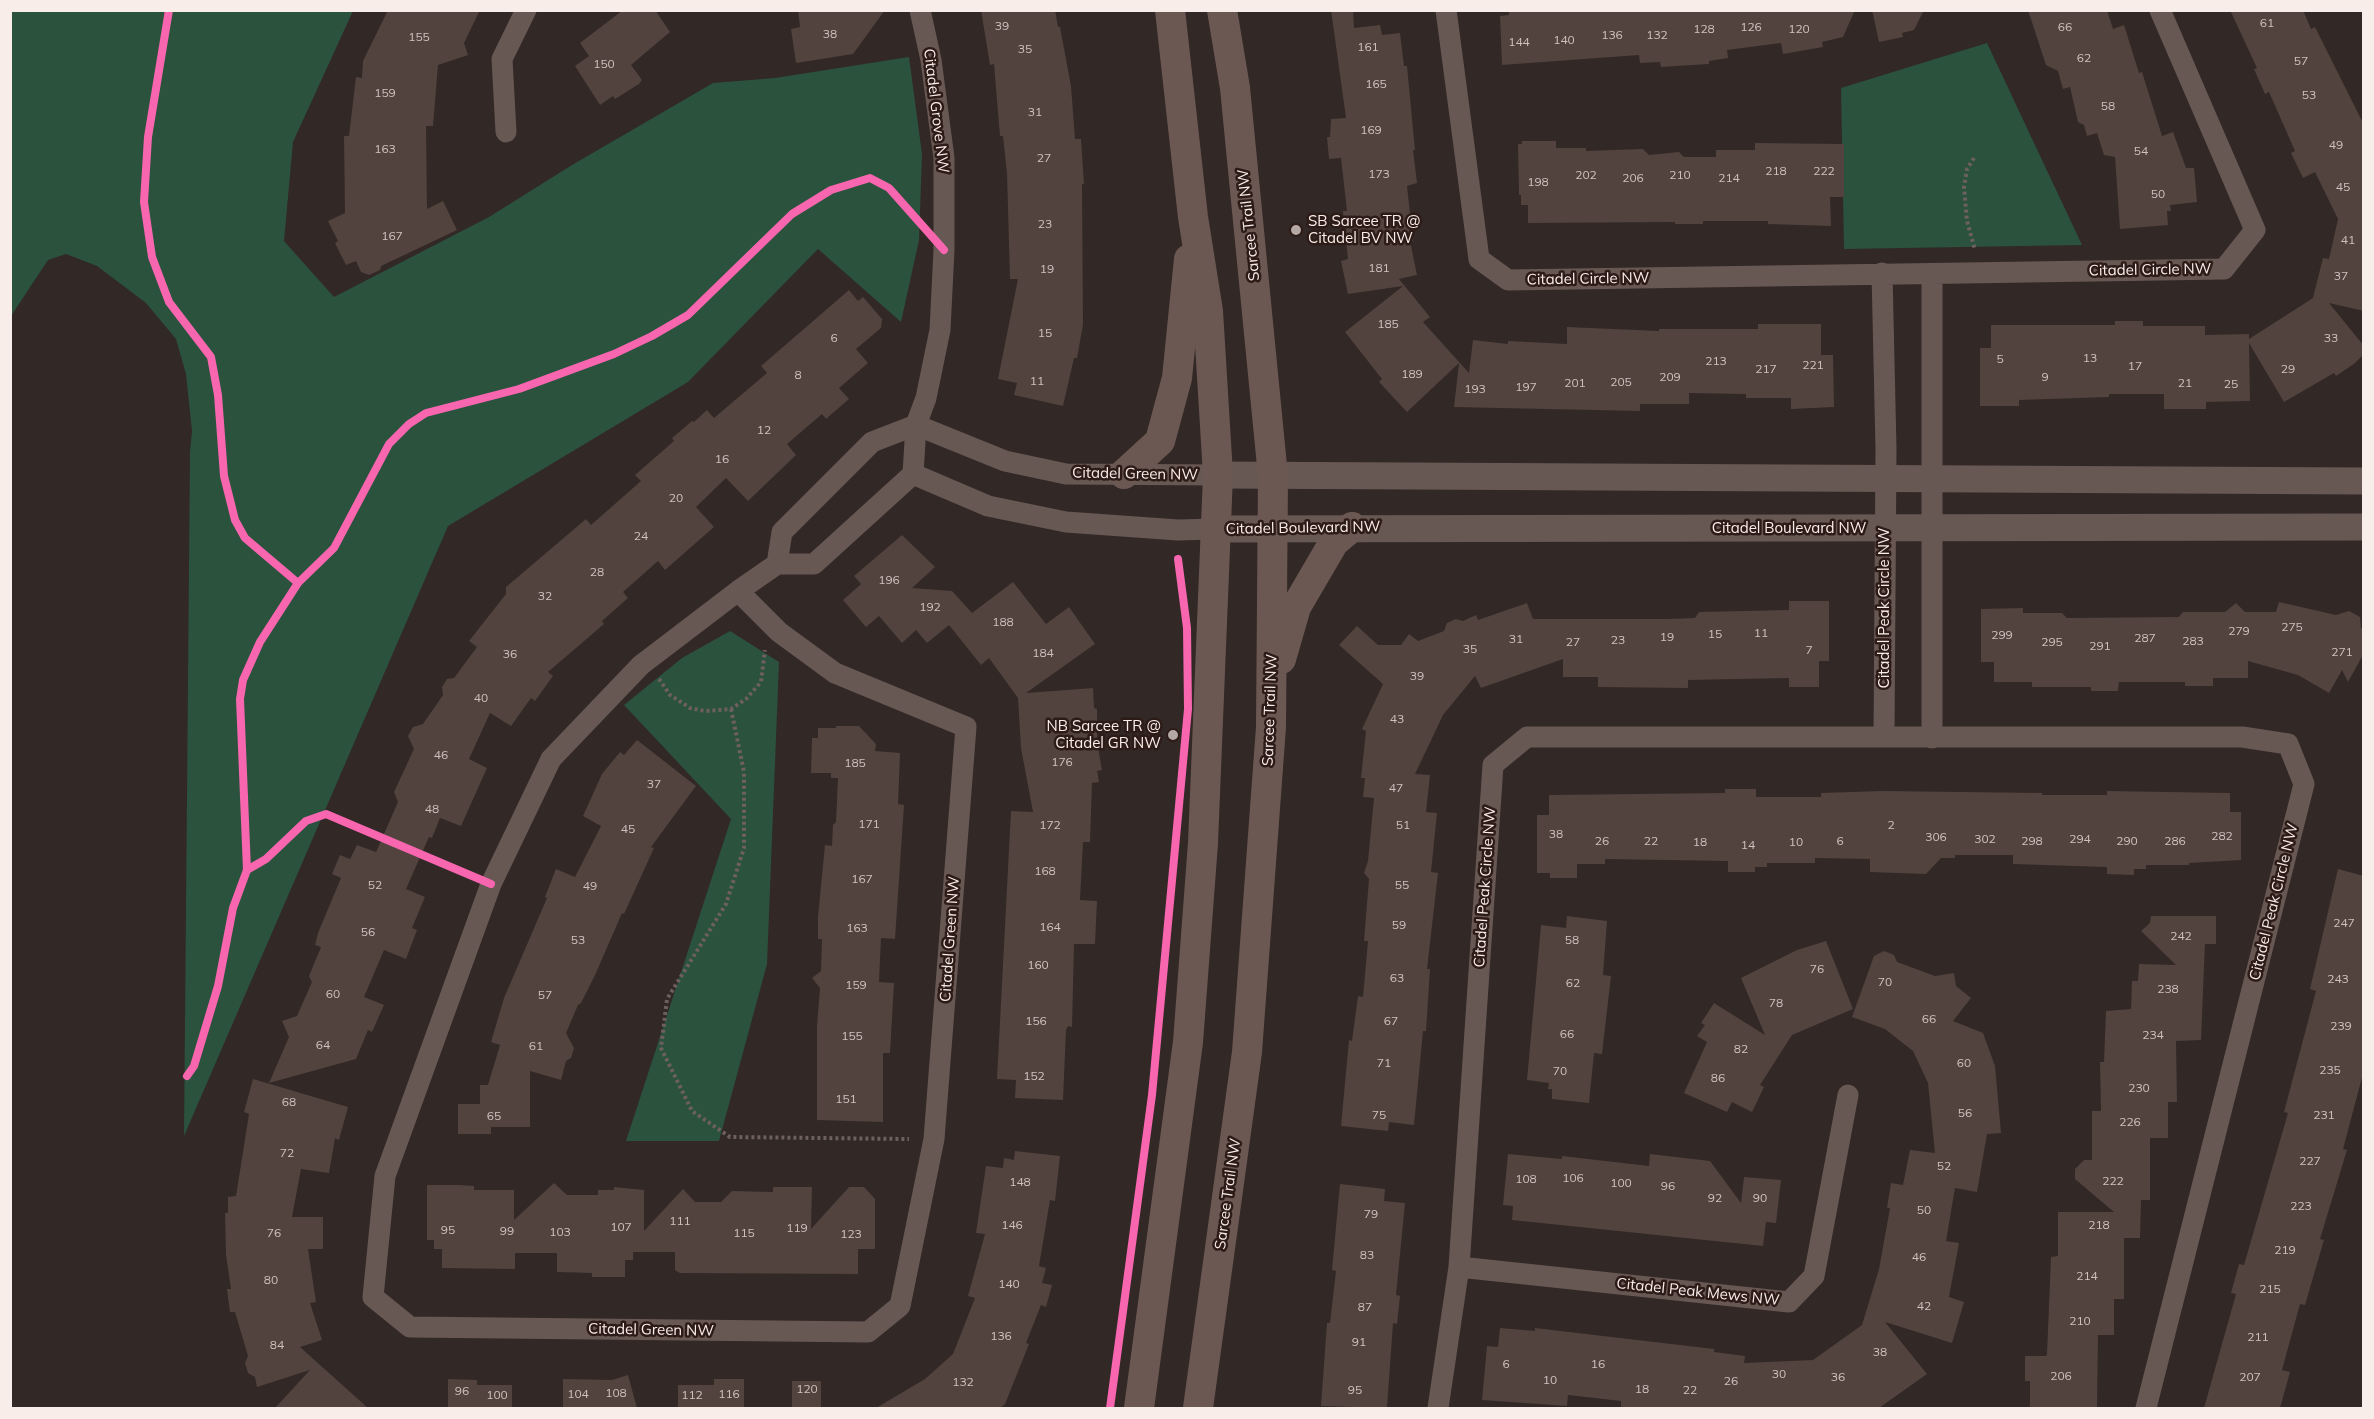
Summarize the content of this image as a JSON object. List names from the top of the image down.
{
  "streets": {
    "main road": ["Sarcee Trail NW"],
    "street": [
      "Citadel Grove NW",
      "Citadel Circle NW",
      "Citadel Green NW",
      "Citadel Boulevard NW",
      "Citadel Peak Circle NW",
      "Citadel Peak Mews NW"
    ]
  },
  "crossings": [
    ["Citadel Grove NW", "Citadel Green NW"],
    ["Sarcee Trail NW", "Citadel Boulevard NW"],
    ["Citadel Boulevard NW", "Citadel Peak Circle NW"],
    ["Citadel Peak Circle NW", "Citadel Peak Mews NW"]
  ],
  "places": ["SB Sarcee TR @ Citadel BV NW", "NB Sarcee TR @ Citadel GR NW"],
  "house_numbers": [
    "61",
    "39",
    "126",
    "66",
    "128",
    "120",
    "38",
    "136",
    "132",
    "155",
    "140",
    "144",
    "161",
    "35",
    "62",
    "57",
    "150",
    "165",
    "159",
    "53",
    "58",
    "31",
    "169",
    "49",
    "163",
    "54",
    "27",
    "218",
    "222",
    "173",
    "202",
    "210",
    "206",
    "214",
    "198",
    "45",
    "50",
    "23",
    "167",
    "41",
    "181",
    "19",
    "37",
    "185",
    "15",
    "6",
    "33",
    "13",
    "5",
    "213",
    "221",
    "17",
    "217",
    "29",
    "189",
    "8",
    "209",
    "9",
    "11",
    "205",
    "201",
    "21",
    "25",
    "197",
    "193",
    "12",
    "16",
    "20",
    "24",
    "28",
    "196",
    "32",
    "192",
    "188",
    "275",
    "279",
    "11",
    "15",
    "299",
    "19",
    "287",
    "31",
    "23",
    "283",
    "27",
    "295",
    "291",
    "35",
    "7",
    "271",
    "184",
    "36",
    "39",
    "40",
    "43",
    "46",
    "176",
    "185",
    "37",
    "47",
    "48",
    "171",
    "172",
    "51",
    "2",
    "45",
    "38",
    "282",
    "306",
    "302",
    "294",
    "26",
    "22",
    "6",
    "298",
    "290",
    "286",
    "18",
    "10",
    "14",
    "168",
    "167",
    "52",
    "55",
    "49",
    "247",
    "59",
    "164",
    "163",
    "56",
    "242",
    "53",
    "58",
    "160",
    "76",
    "63",
    "243",
    "70",
    "62",
    "159",
    "238",
    "60",
    "57",
    "78",
    "66",
    "156",
    "67",
    "239",
    "66",
    "234",
    "155",
    "64",
    "61",
    "82",
    "71",
    "60",
    "235",
    "70",
    "152",
    "86",
    "230",
    "151",
    "68",
    "56",
    "75",
    "231",
    "65",
    "226",
    "72",
    "227",
    "52",
    "106",
    "108",
    "222",
    "148",
    "100",
    "96",
    "92",
    "90",
    "223",
    "50",
    "79",
    "111",
    "146",
    "218",
    "107",
    "119",
    "95",
    "99",
    "103",
    "76",
    "115",
    "123",
    "219",
    "83",
    "46",
    "214",
    "80",
    "140",
    "215",
    "42",
    "87",
    "210",
    "136",
    "211",
    "91",
    "84",
    "38",
    "6",
    "16",
    "30",
    "206",
    "36",
    "207",
    "10",
    "26",
    "132",
    "120",
    "18",
    "95",
    "22",
    "96",
    "108",
    "104",
    "116",
    "100",
    "112"
  ]
}
